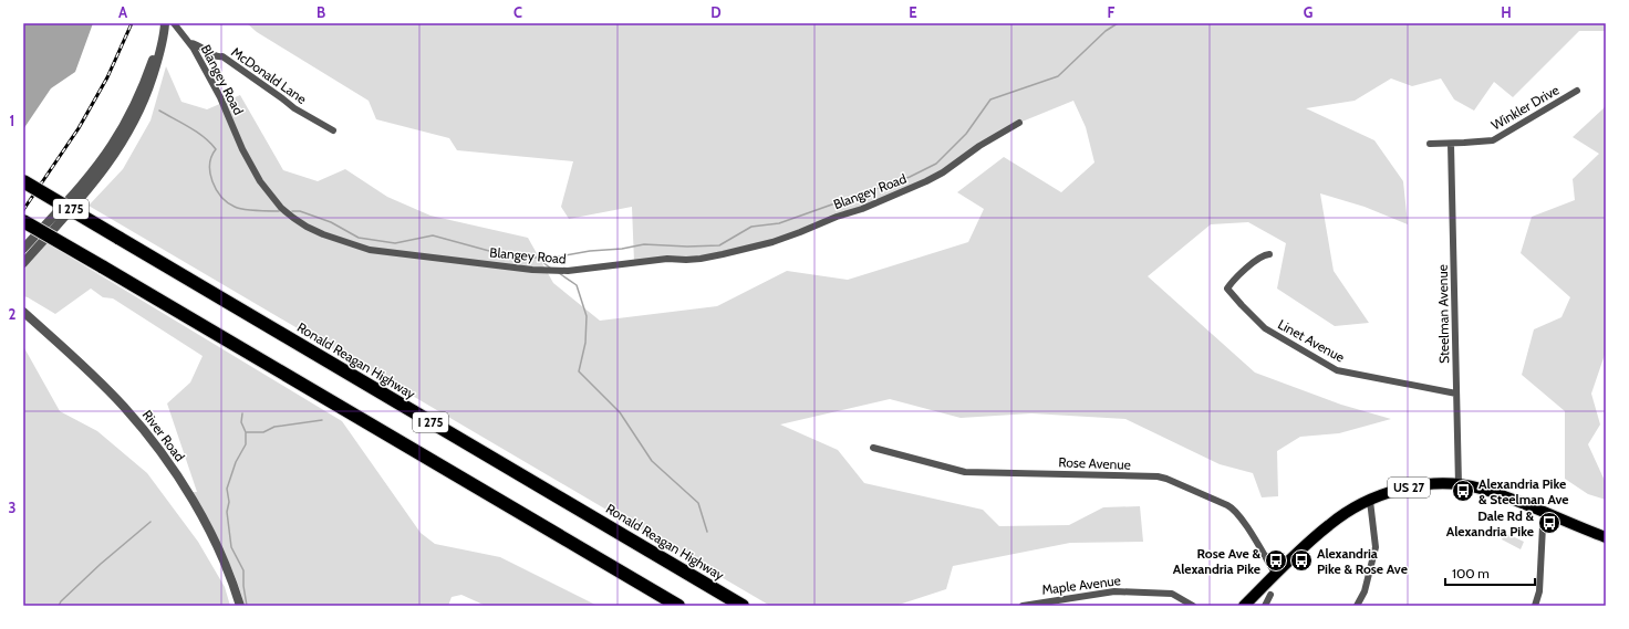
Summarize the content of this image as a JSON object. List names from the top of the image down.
{
  "streets": {
    "highway": ["I 275", "Ronald Reagan Highway"],
    "main road": ["US 27"],
    "street": [
      "McDonald Lane",
      "Blangey Road",
      "Winkler Drive",
      "Steelman Avenue",
      "Linet Avenue",
      "River Road",
      "Rose Avenue",
      "Maple Avenue"
    ]
  },
  "crossings": [
    ["McDonald Lane", "Blangey Road"],
    ["Winkler Drive", "Steelman Avenue"],
    ["Steelman Avenue", "Linet Avenue"],
    ["Steelman Avenue", "US 27"],
    ["Rose Avenue", "US 27"]
  ],
  "places": {
    "bus stop": [
      "Alexandria Pike & Steelman Ave",
      "Dale Rd & Alexandria Pike",
      "Rose Ave & Alexandria Pike",
      "Alexandria Pike & Rose Ave"
    ]
  },
  "scale_bar": "100 m",
  "grid": {
    "columns": [
      "A",
      "B",
      "C",
      "D",
      "E",
      "F",
      "G",
      "H"
    ],
    "rows": ["1", "2", "3"]
  }
}
